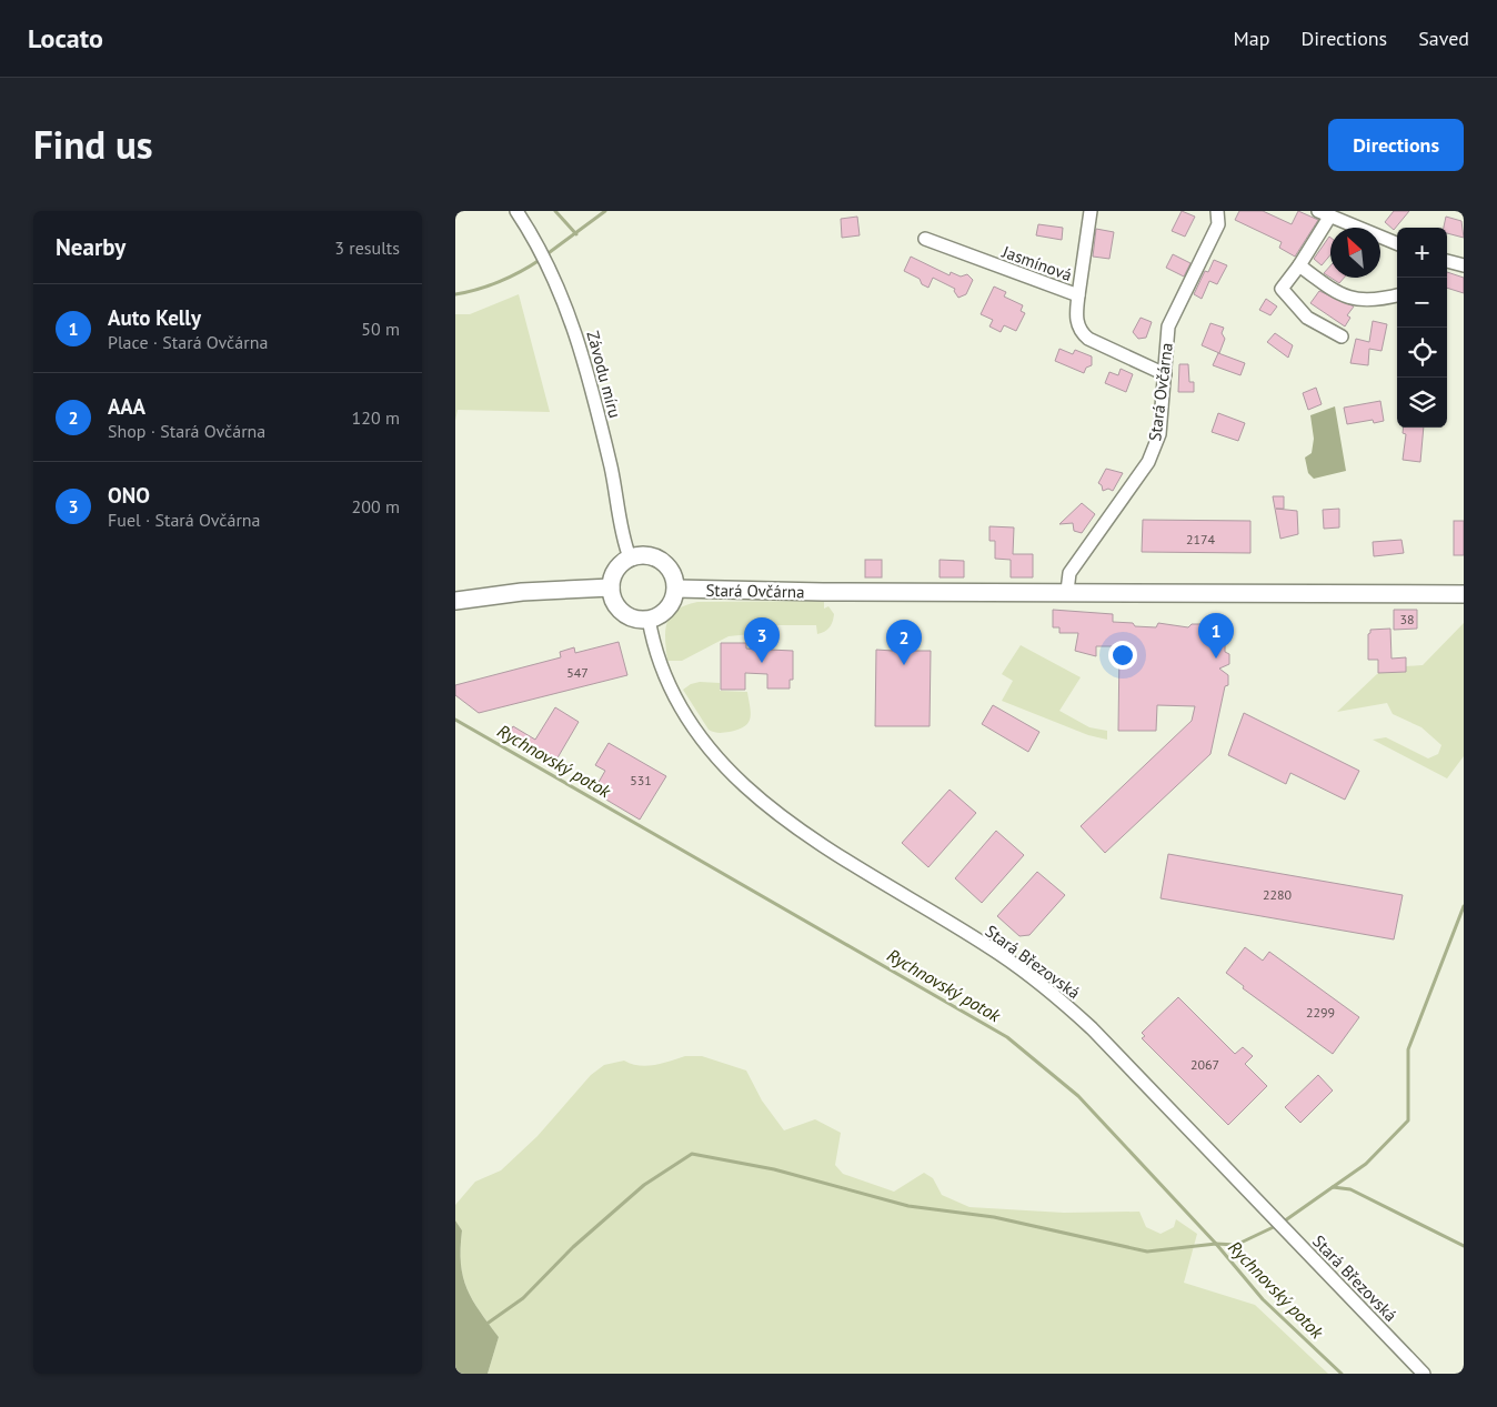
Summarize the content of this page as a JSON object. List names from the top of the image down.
{
  "streets": {
    "main road": ["Stará Ovčárna"],
    "street": ["Jasmínová", "Závodu míru", "Stará Březovská"]
  },
  "crossings": [
    ["Jasmínová", "Stará Ovčárna"],
    ["Závodu míru", "Stará Ovčárna"],
    ["Závodu míru", "Stará Březovská"],
    ["Stará Ovčárna", "Stará Březovská"]
  ],
  "water": ["Rychnovský potok"],
  "house_numbers": [
    "2174",
    "38",
    "547",
    "531",
    "2280",
    "2299",
    "2067"
  ],
  "north": "top left",
  "page": {
    "header": "Locato",
    "nav": ["Map", "Directions", "Saved"],
    "title": "Find us",
    "buttons": "Directions",
    "heading": ["Nearby", "3 results"],
    "map_buttons": ["+", "−"],
    "list": [
      {
        "mark": "1",
        "name": "Auto Kelly",
        "note": "Place · Stará Ovčárna",
        "value": "50 m"
      },
      {
        "mark": "2",
        "name": "AAA",
        "note": "Shop · Stará Ovčárna",
        "value": "120 m"
      },
      {
        "mark": "3",
        "name": "ONO",
        "note": "Fuel · Stará Ovčárna",
        "value": "200 m"
      }
    ],
    "pins": ["1", "3", "2"]
  }
}
